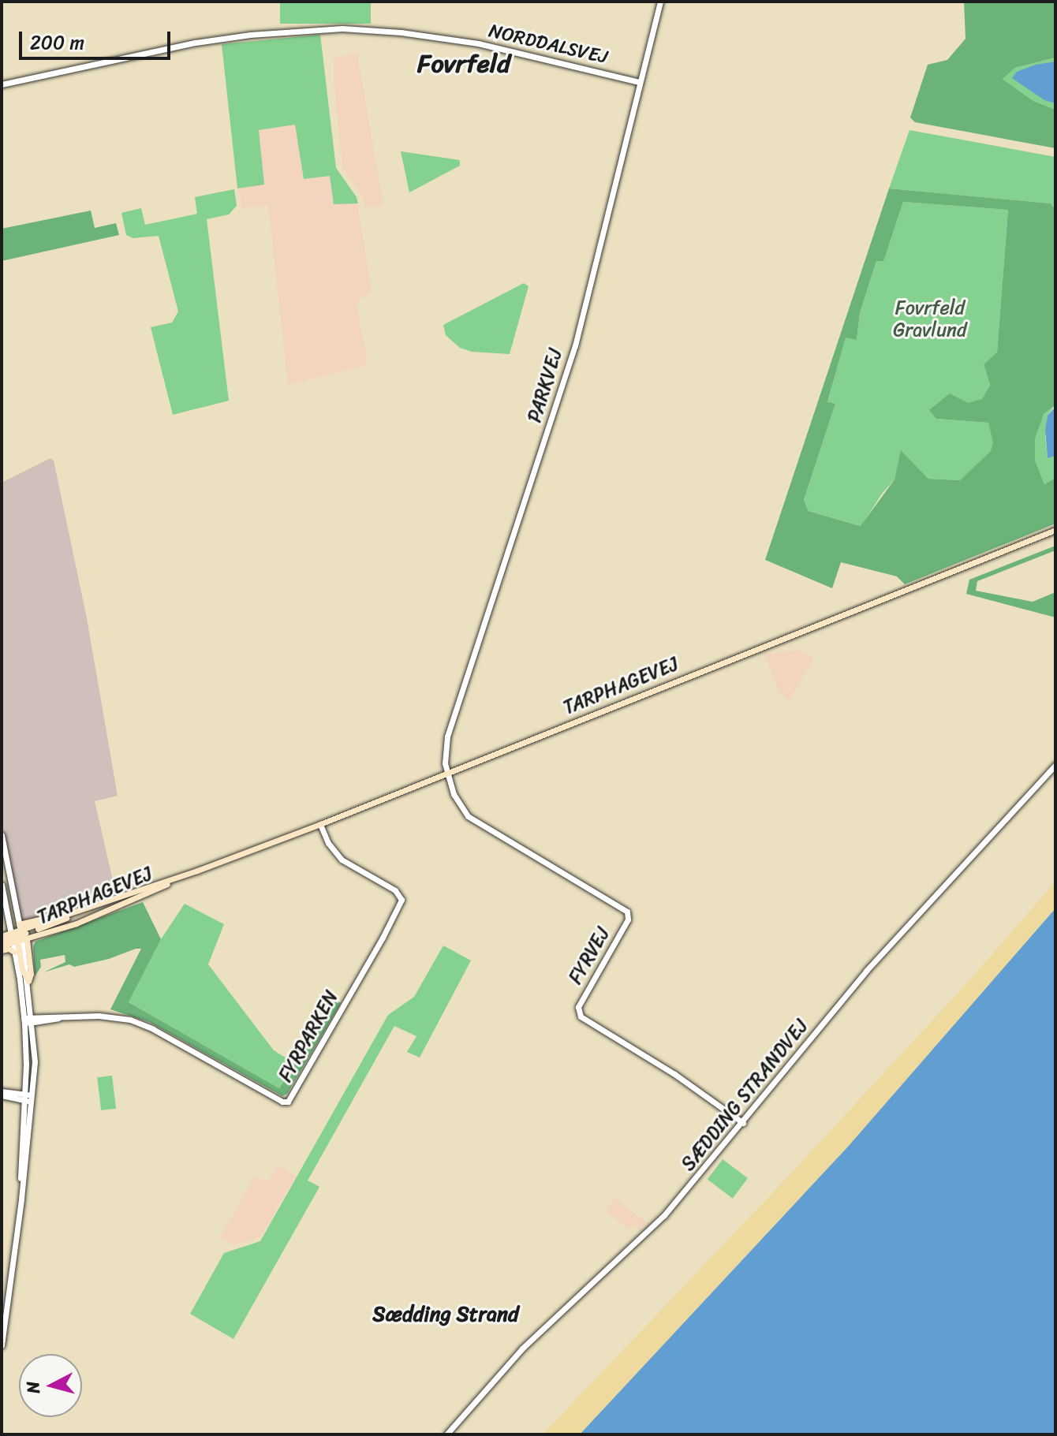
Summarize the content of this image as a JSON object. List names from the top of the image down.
{
  "streets": {
    "main road": ["TARPHAGEVEJ"],
    "street": [
      "NORDDALSVEJ",
      "PARKVEJ",
      "FYRVEJ",
      "FYRPARKEN",
      "SÆDDING STRANDVEJ"
    ]
  },
  "crossings": [
    ["NORDDALSVEJ", "PARKVEJ"],
    ["PARKVEJ", "TARPHAGEVEJ"],
    ["PARKVEJ", "FYRVEJ"],
    ["TARPHAGEVEJ", "FYRVEJ"],
    ["TARPHAGEVEJ", "FYRPARKEN"],
    ["FYRVEJ", "SÆDDING STRANDVEJ"]
  ],
  "districts": ["Fovrfeld", "Sædding Strand"],
  "parks": ["Fovrfeld Gravlund"],
  "scale_bar": "200 m",
  "north": "left"
}
